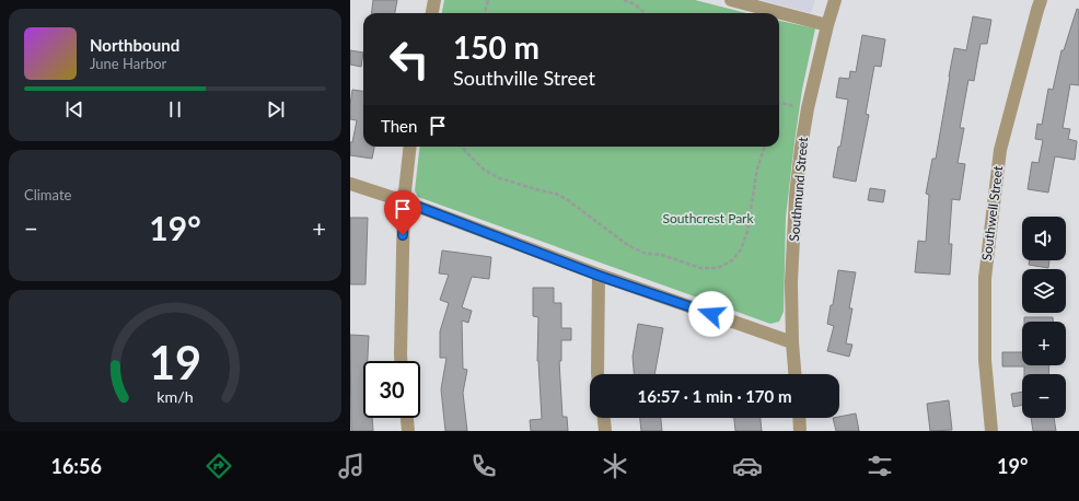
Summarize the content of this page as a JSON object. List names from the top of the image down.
{
  "streets": {
    "street": ["Southmund Street", "Southwell Street"]
  },
  "parks": ["Southcrest Park"],
  "page": {
    "turn": ["150 m", "Southville Street"],
    "song": ["Northbound", "June Harbor"],
    "then": "Then",
    "tile": "Climate",
    "heat": ["−", "19°", "+"],
    "map_buttons": ["+", "−"],
    "limit": "30",
    "trip": "16:57 · 1 min · 170 m",
    "tabs": ["16:56", "19°"],
    "gauge": ["19", "km/h"]
  }
}
